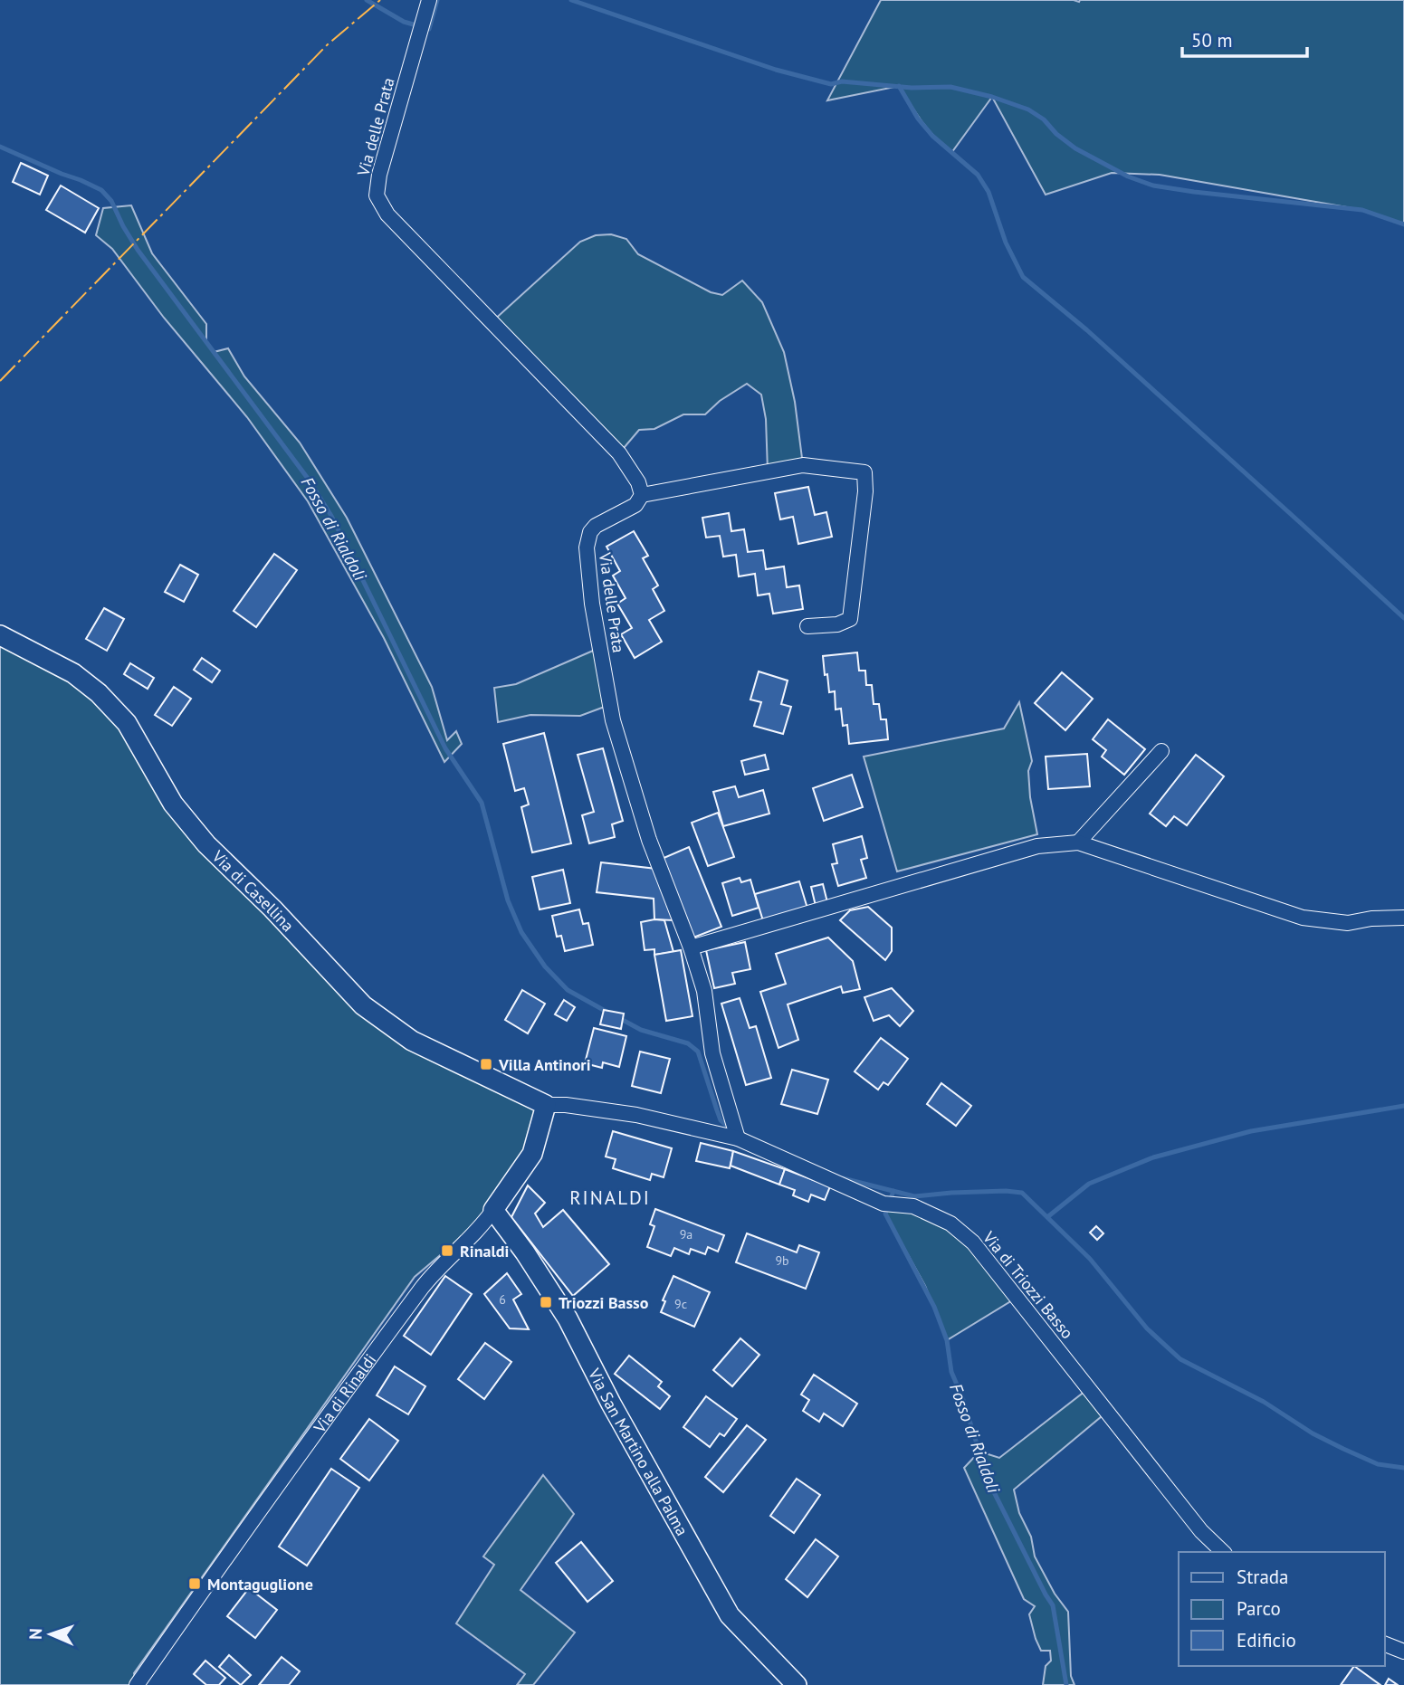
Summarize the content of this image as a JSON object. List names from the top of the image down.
{
  "streets": {
    "street": [
      "Via delle Prata",
      "Via di Casellina",
      "Via di Triozzi Basso",
      "Via di Rinaldi",
      "Via San Martino alla Palma"
    ]
  },
  "crossings": [
    ["Via delle Prata", "Via di Triozzi Basso"],
    ["Via di Casellina", "Via di Triozzi Basso"],
    ["Via di Casellina", "Via di Rinaldi"],
    ["Via di Triozzi Basso", "Via di Rinaldi"],
    ["Via di Rinaldi", "Via San Martino alla Palma"]
  ],
  "districts": ["RINALDI"],
  "water": ["Fosso di Rialdoli"],
  "places": {
    "transit": [
      "Villa Antinori",
      "Rinaldi",
      "Triozzi Basso",
      "Montaguglione"
    ]
  },
  "house_numbers": [
    "9a",
    "9b",
    "6",
    "9c"
  ],
  "legend": ["Strada", "Parco", "Edificio"],
  "scale_bar": "50 m",
  "north": "left"
}
